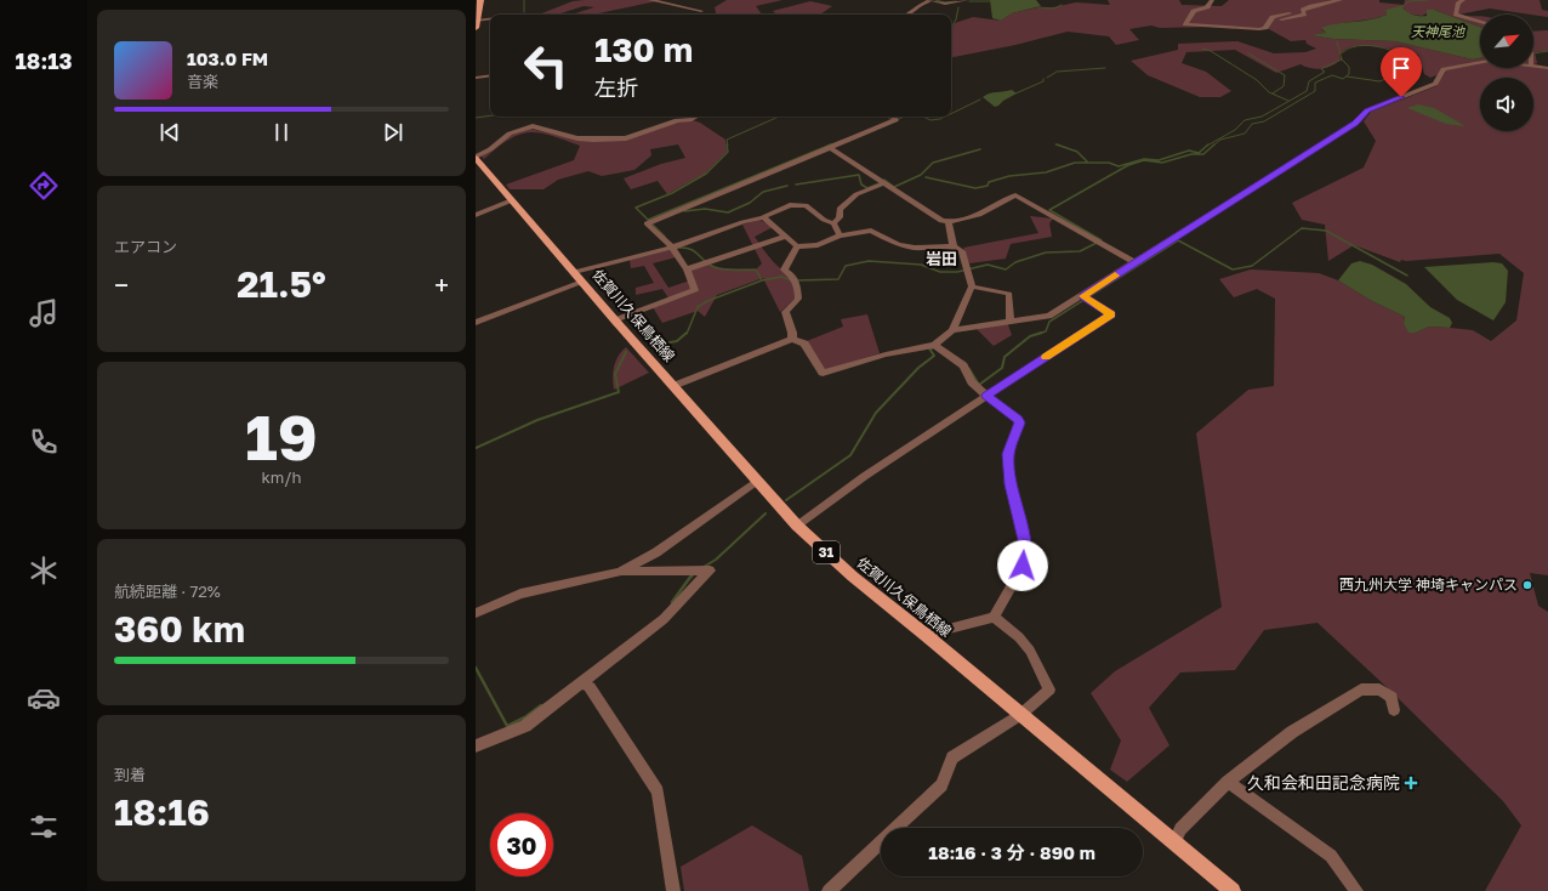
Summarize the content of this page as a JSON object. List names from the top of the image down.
{
  "streets": {
    "main road": ["佐賀川久保鳥栖線", "31"]
  },
  "districts": ["岩田"],
  "water": ["天神尾池"],
  "places": {
    "other": ["西九州大学 神埼キャンパス"],
    "health": ["久和会和田記念病院"]
  },
  "north": "top right",
  "page": {
    "tabs": "18:13",
    "turn": ["130 m", "左折"],
    "song": ["103.0 FM", "音楽"],
    "tile": [
      "エアコン",
      ["19", "km/h"],
      ["航続距離 · 72%", "360 km"],
      ["到着", "18:16"]
    ],
    "heat": ["−", "21.5°", "+"],
    "limit": "30",
    "trip": "18:16 · 3 分 · 890 m"
  }
}
